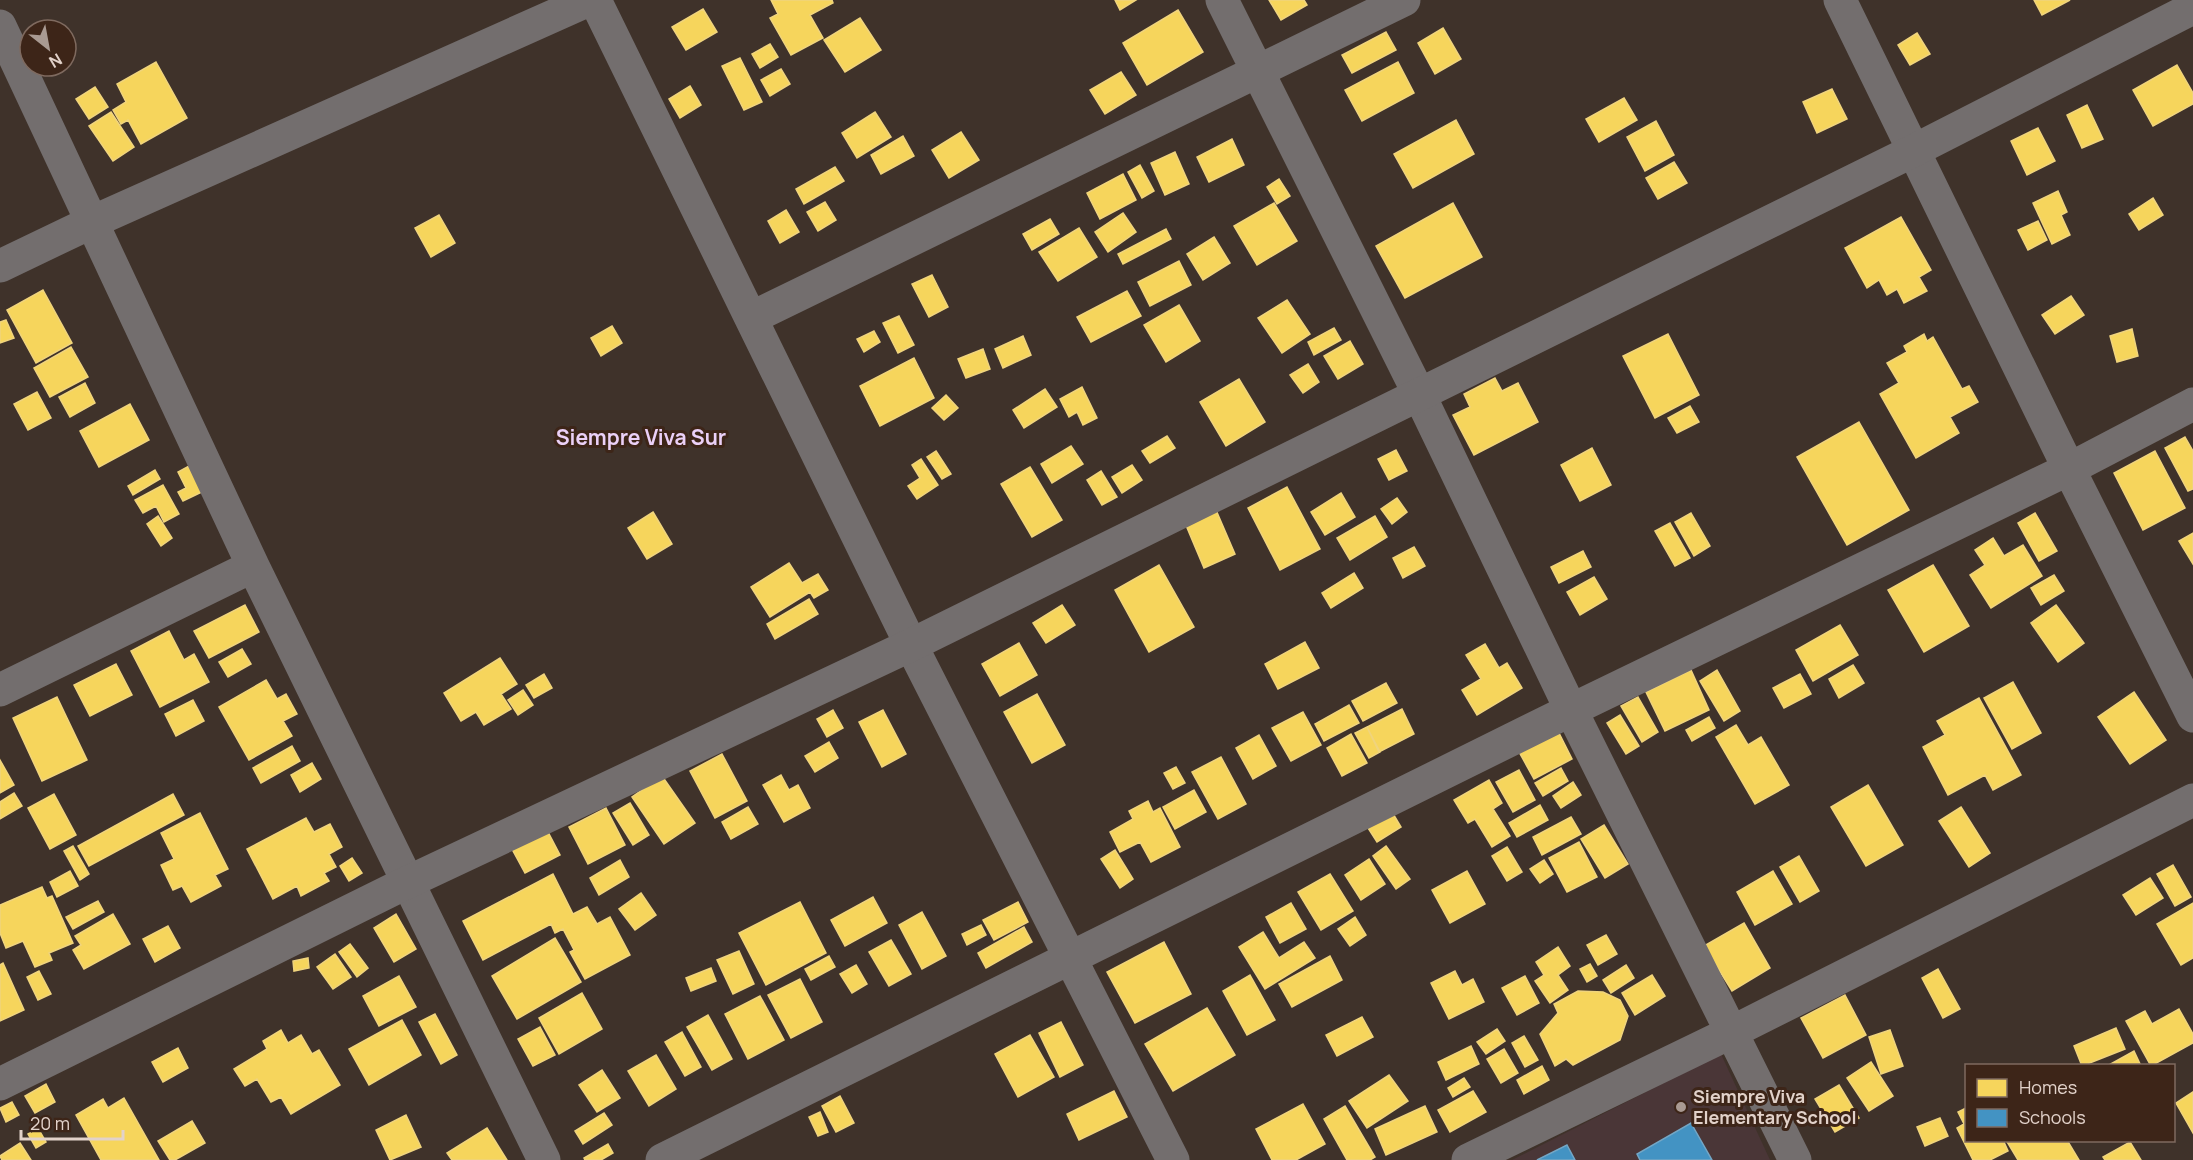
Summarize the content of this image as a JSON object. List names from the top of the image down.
{
  "districts": ["Siempre Viva Sur"],
  "places": ["Siempre Viva Elementary School"],
  "legend": ["Homes", "Schools"],
  "scale_bar": "20 m",
  "north": "bottom right"
}
